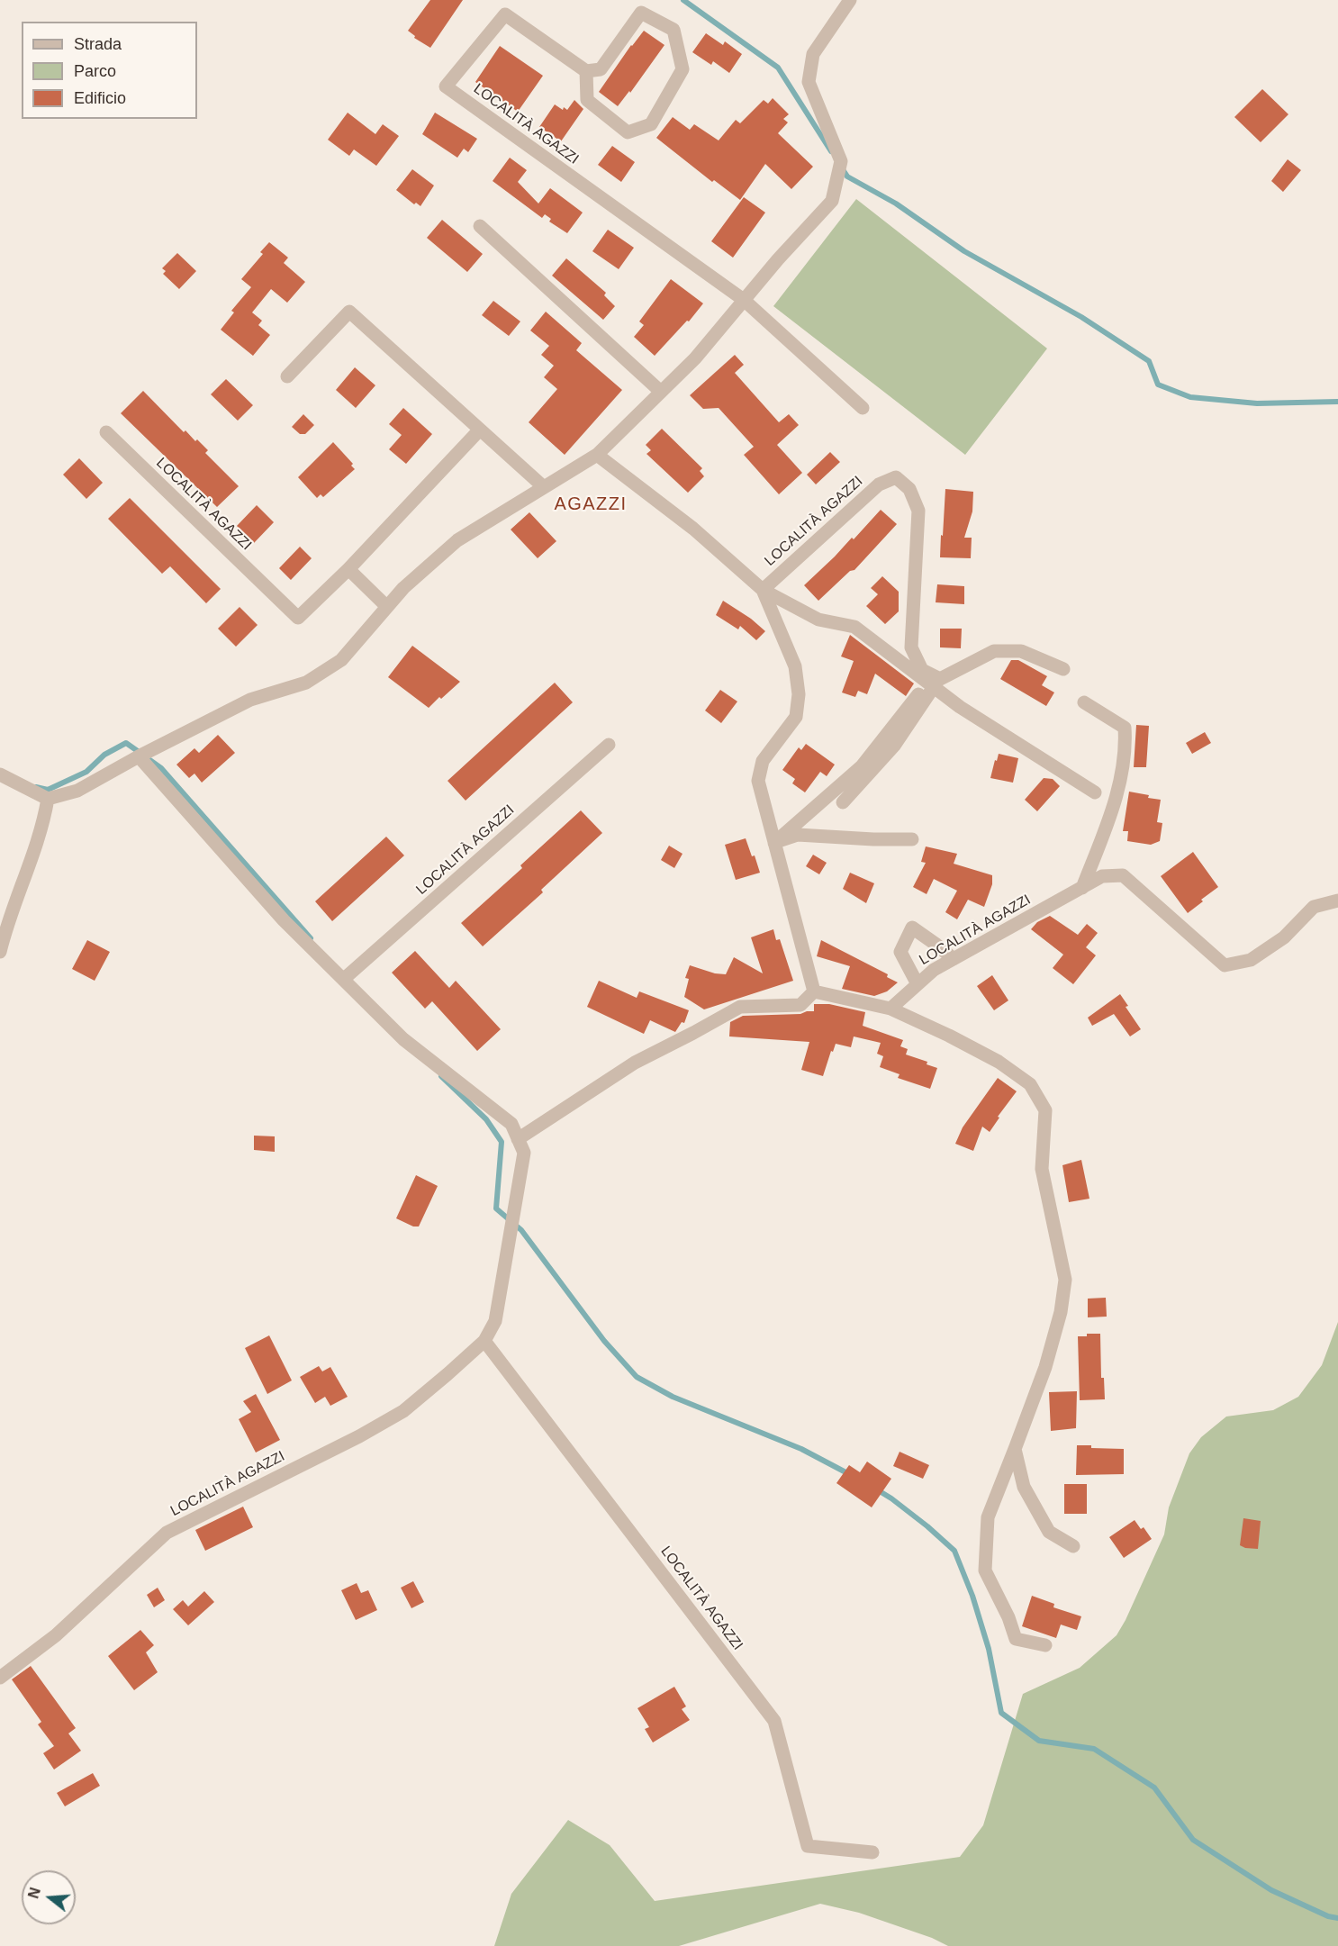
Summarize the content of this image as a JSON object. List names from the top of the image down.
{
  "streets": {
    "street": ["LOCALITÀ AGAZZI"]
  },
  "districts": ["AGAZZI"],
  "legend": ["Strada", "Parco", "Edificio"],
  "north": "left"
}
